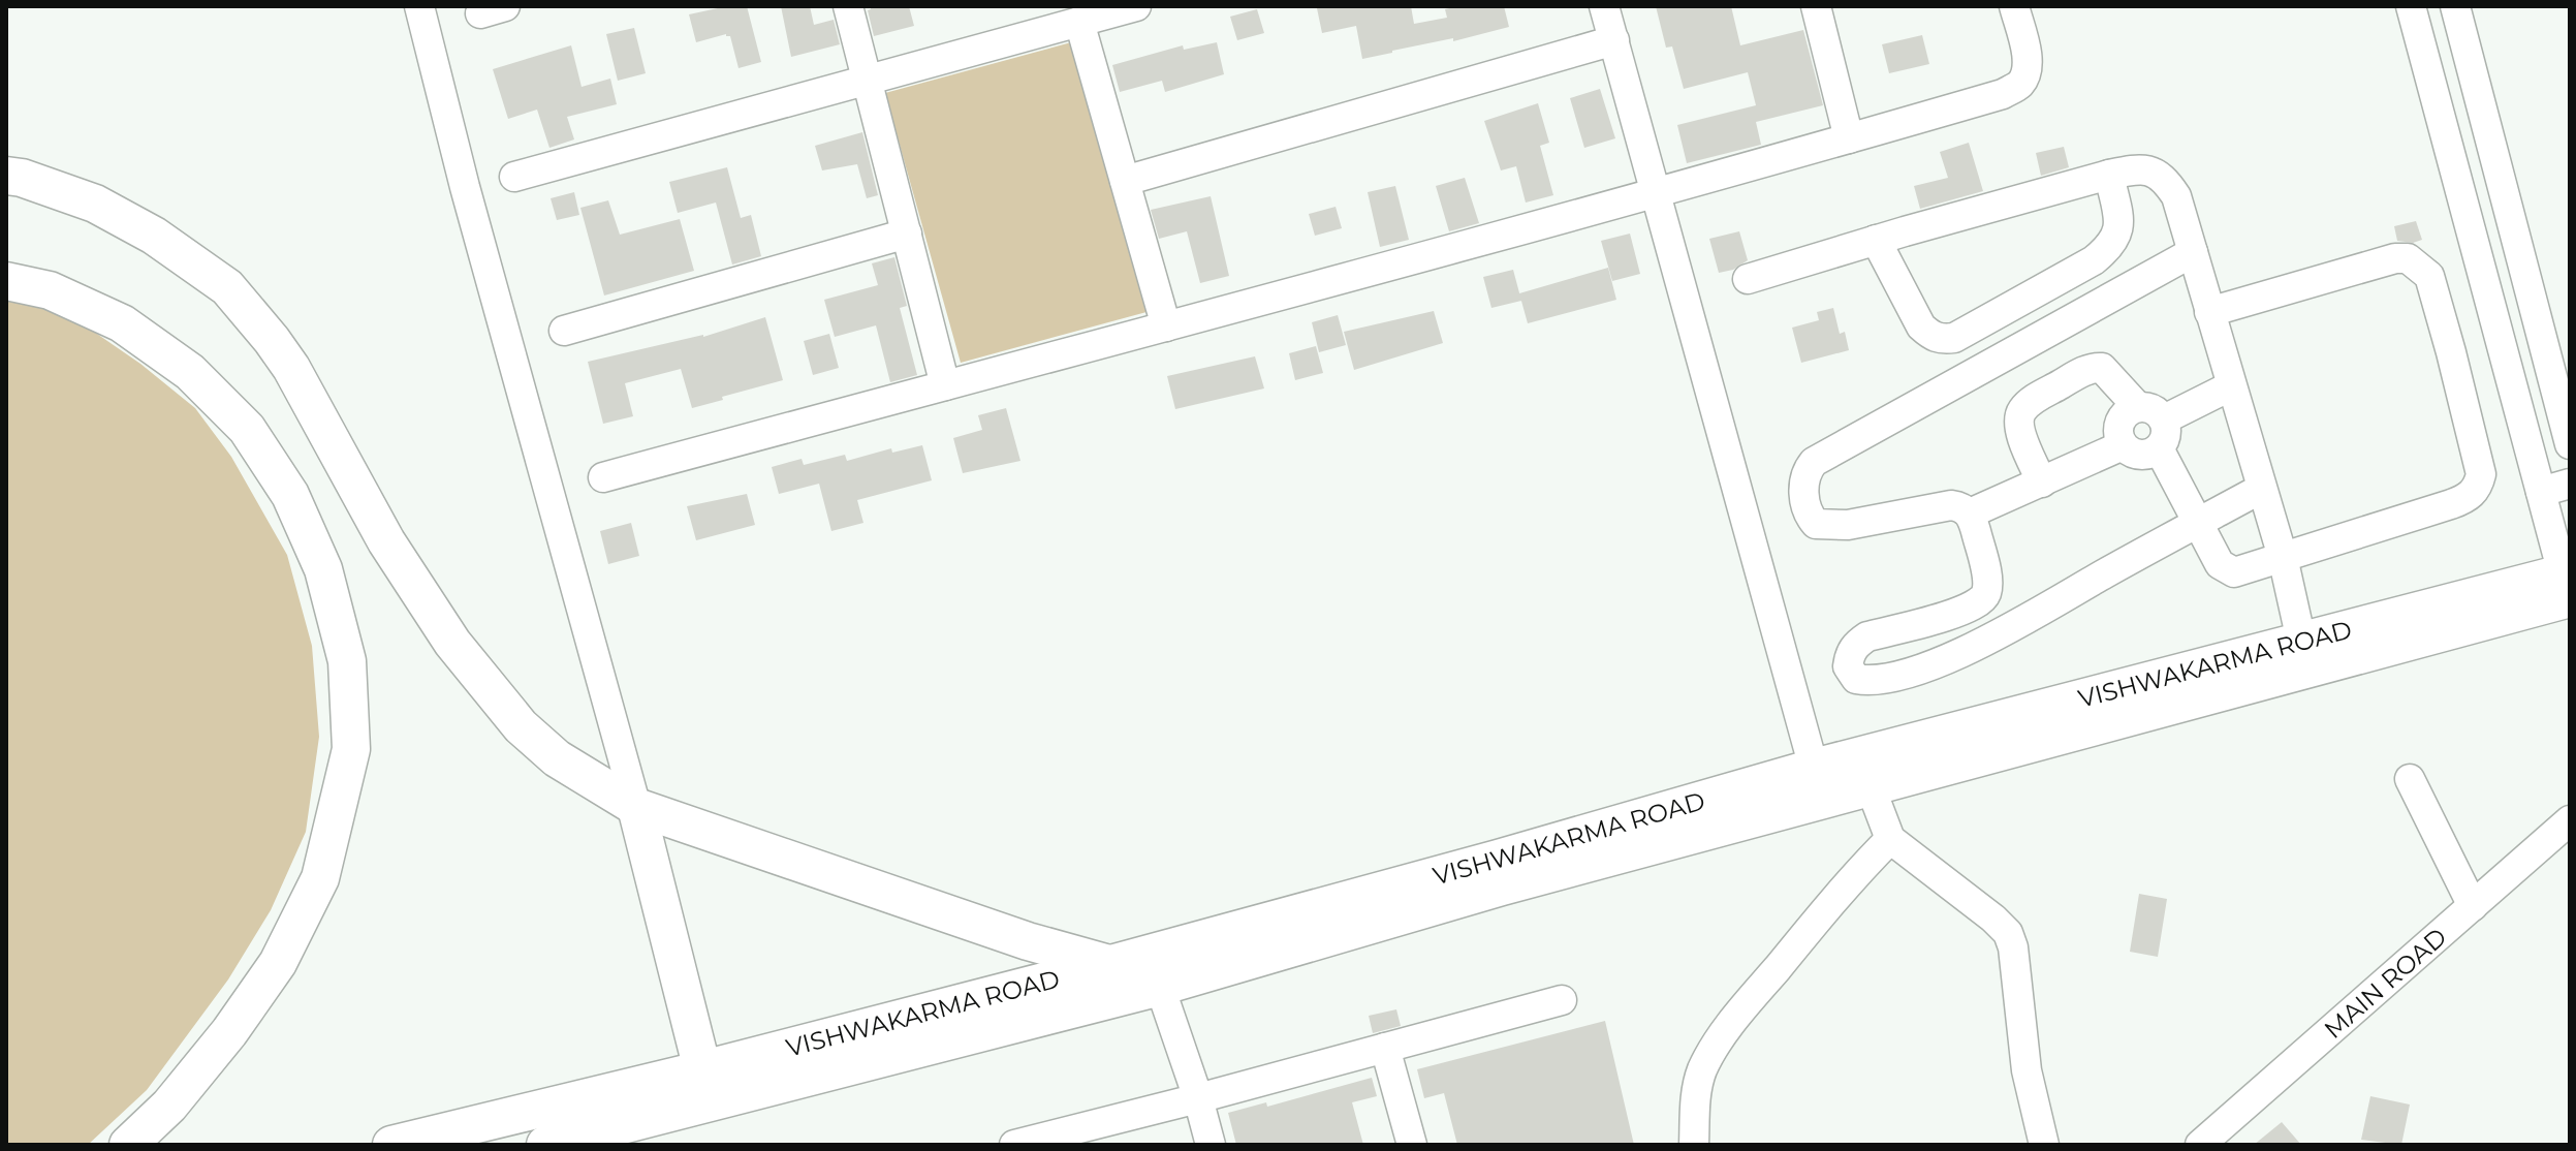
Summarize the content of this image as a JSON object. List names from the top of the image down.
{
  "streets": {
    "main road": ["VISHWAKARMA ROAD"],
    "street": ["MAIN ROAD"]
  }
}
